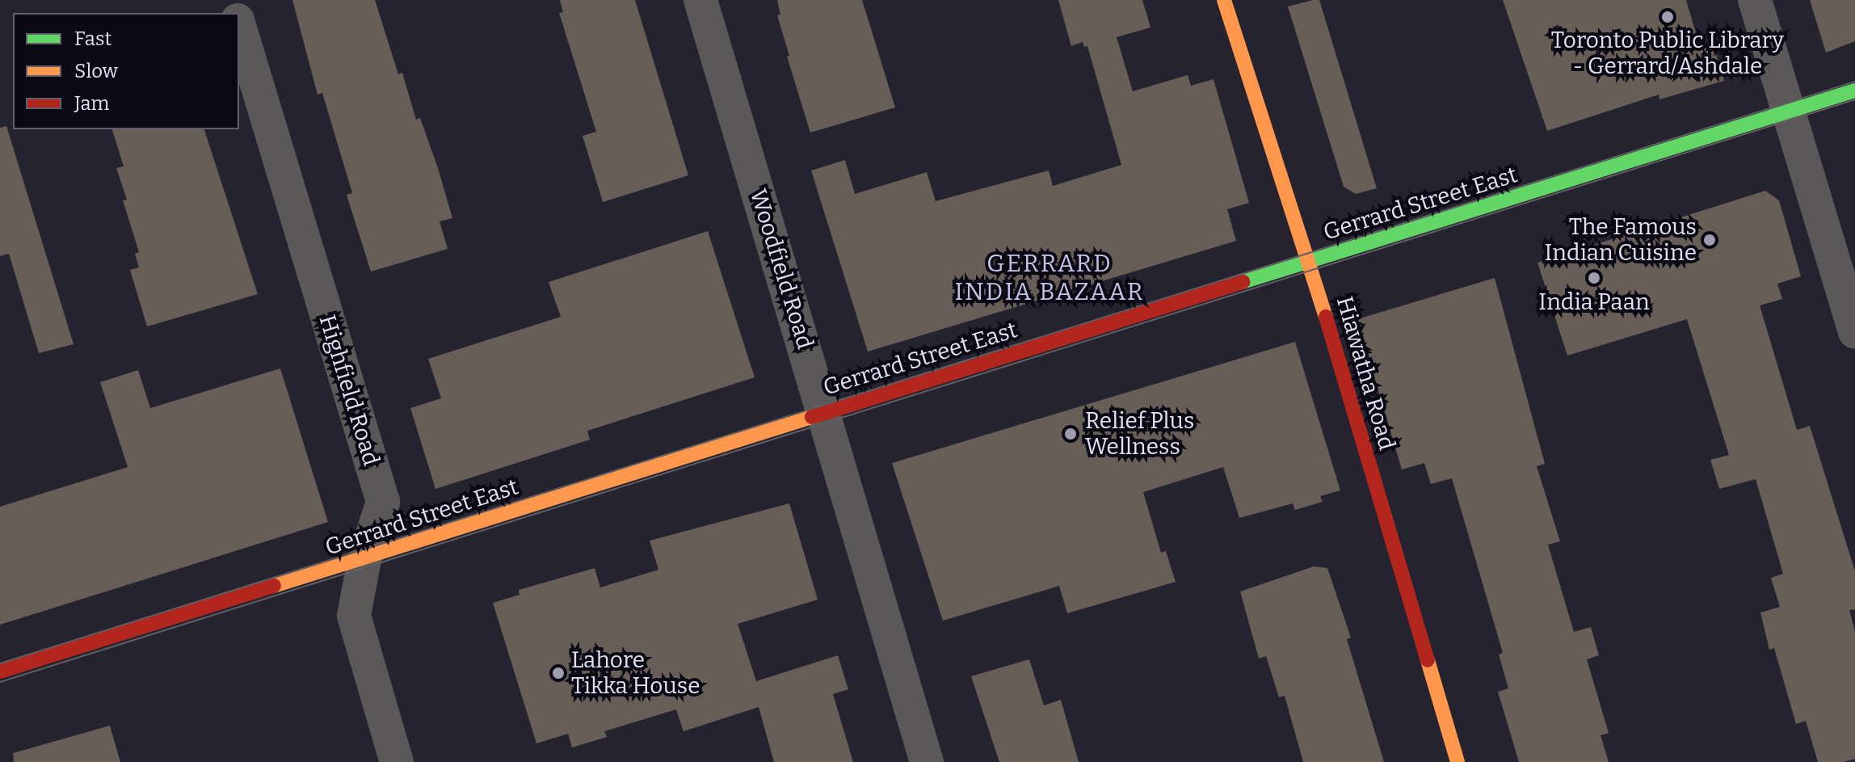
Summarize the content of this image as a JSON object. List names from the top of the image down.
{
  "streets": {
    "main road": ["Gerrard Street East", "Hiawatha Road"],
    "street": ["Woodfield Road", "Highfield Road"]
  },
  "crossings": [
    ["Gerrard Street East", "Woodfield Road"],
    ["Gerrard Street East", "Hiawatha Road"],
    ["Gerrard Street East", "Highfield Road"]
  ],
  "districts": ["GERRARD INDIA BAZAAR"],
  "places": [
    "Toronto Public Library - Gerrard/Ashdale",
    "The Famous Indian Cuisine",
    "India Paan",
    "Relief Plus Wellness",
    "Lahore Tikka House"
  ],
  "legend": ["Fast", "Slow", "Jam"]
}
